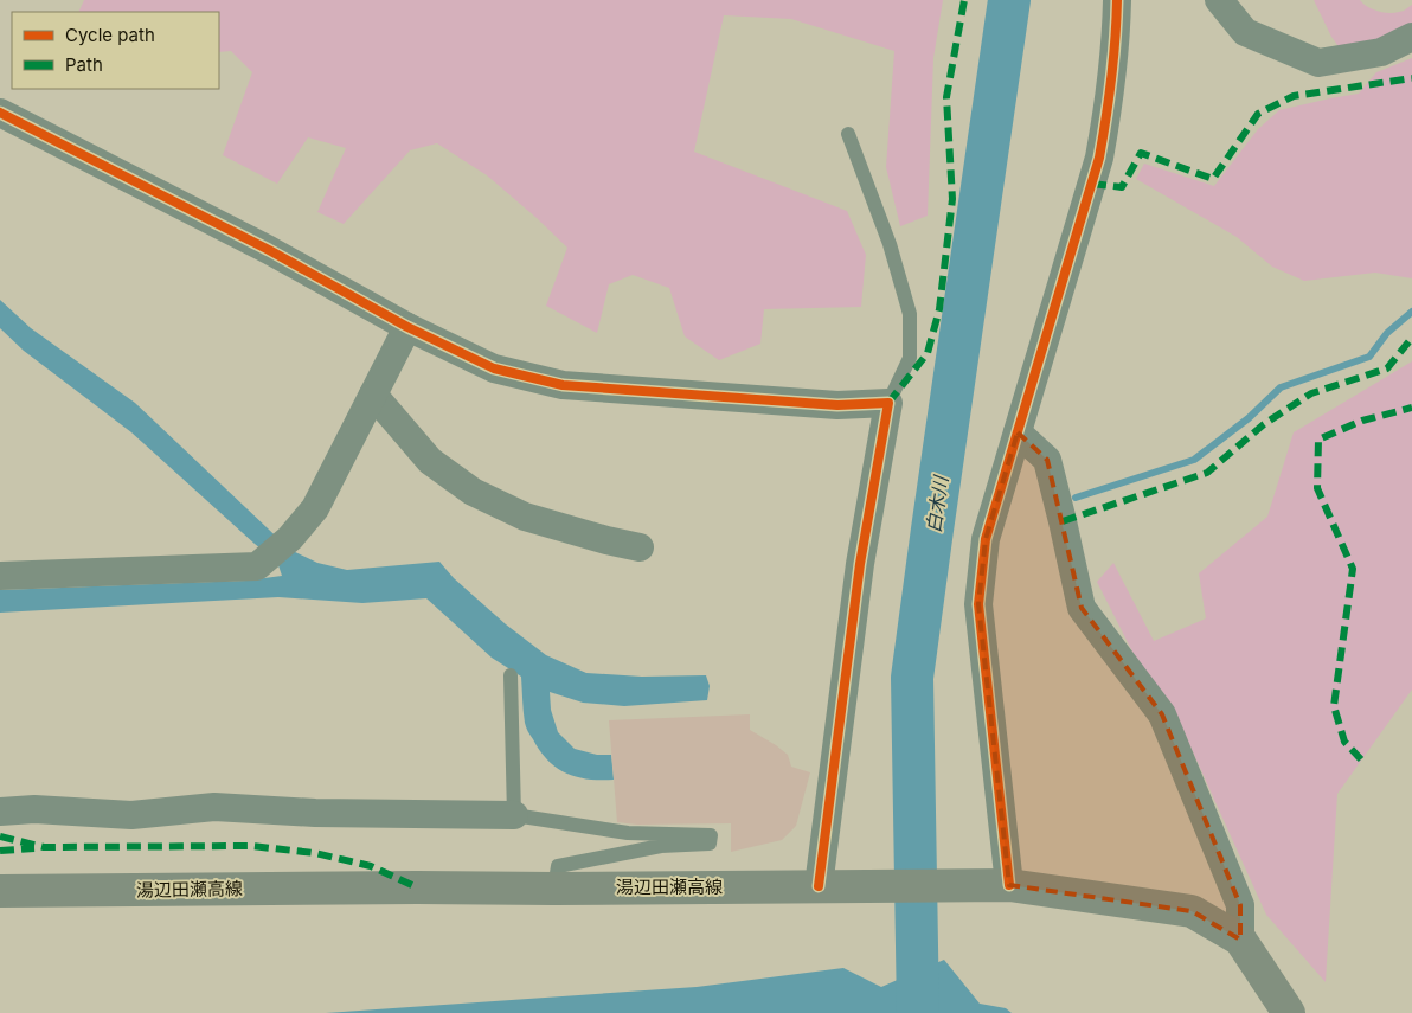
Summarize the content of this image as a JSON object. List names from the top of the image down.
{
  "streets": {
    "main road": ["湯辺田瀬高線"]
  },
  "water": ["白木川"],
  "legend": ["Cycle path", "Path"]
}
